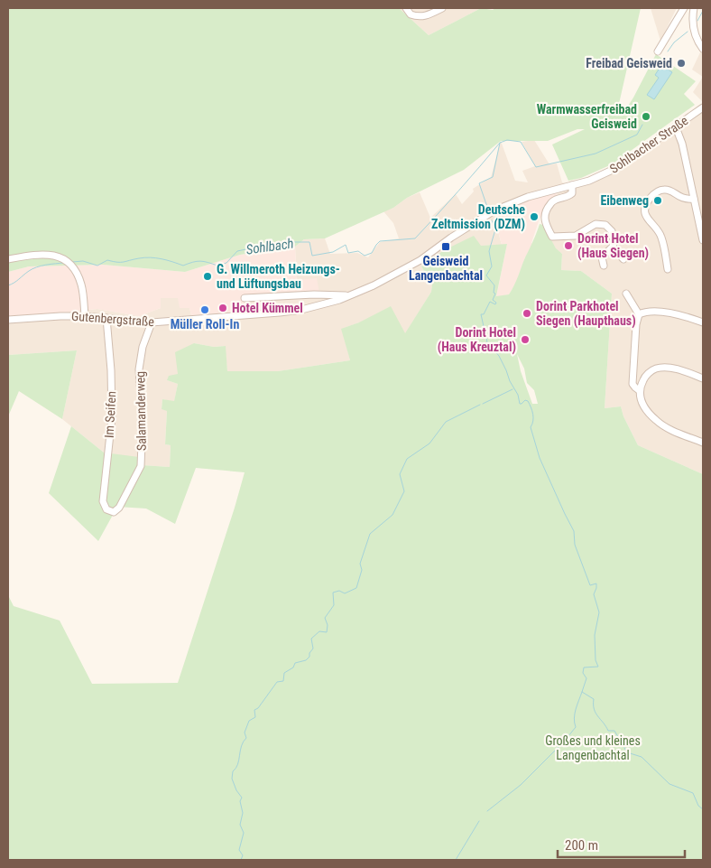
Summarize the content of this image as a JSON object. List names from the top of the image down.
{
  "streets": {
    "street": [
      "Sohlbacher Straße",
      "Gutenbergstraße",
      "Salamanderweg",
      "Im Seifen"
    ]
  },
  "crossings": [
    ["Sohlbacher Straße", "Gutenbergstraße"],
    ["Gutenbergstraße", "Salamanderweg"],
    ["Gutenbergstraße", "Im Seifen"],
    ["Salamanderweg", "Im Seifen"]
  ],
  "water": ["Sohlbach"],
  "parks": ["Großes und kleines Langenbachtal"],
  "places": {
    "other": [
      "Freibad Geisweid",
      "Warmwasserfreibad Geisweid",
      "Eibenweg",
      "Deutsche Zeltmission (DZM)",
      "Dorint Hotel (Haus Siegen)",
      "G. Willmeroth Heizungs- und Lüftungsbau",
      "Hotel Kümmel",
      "Müller Roll-In",
      "Dorint Parkhotel Siegen (Haupthaus)",
      "Dorint Hotel (Haus Kreuztal)"
    ],
    "transit": ["Geisweid Langenbachtal"]
  },
  "scale_bar": "200 m"
}
